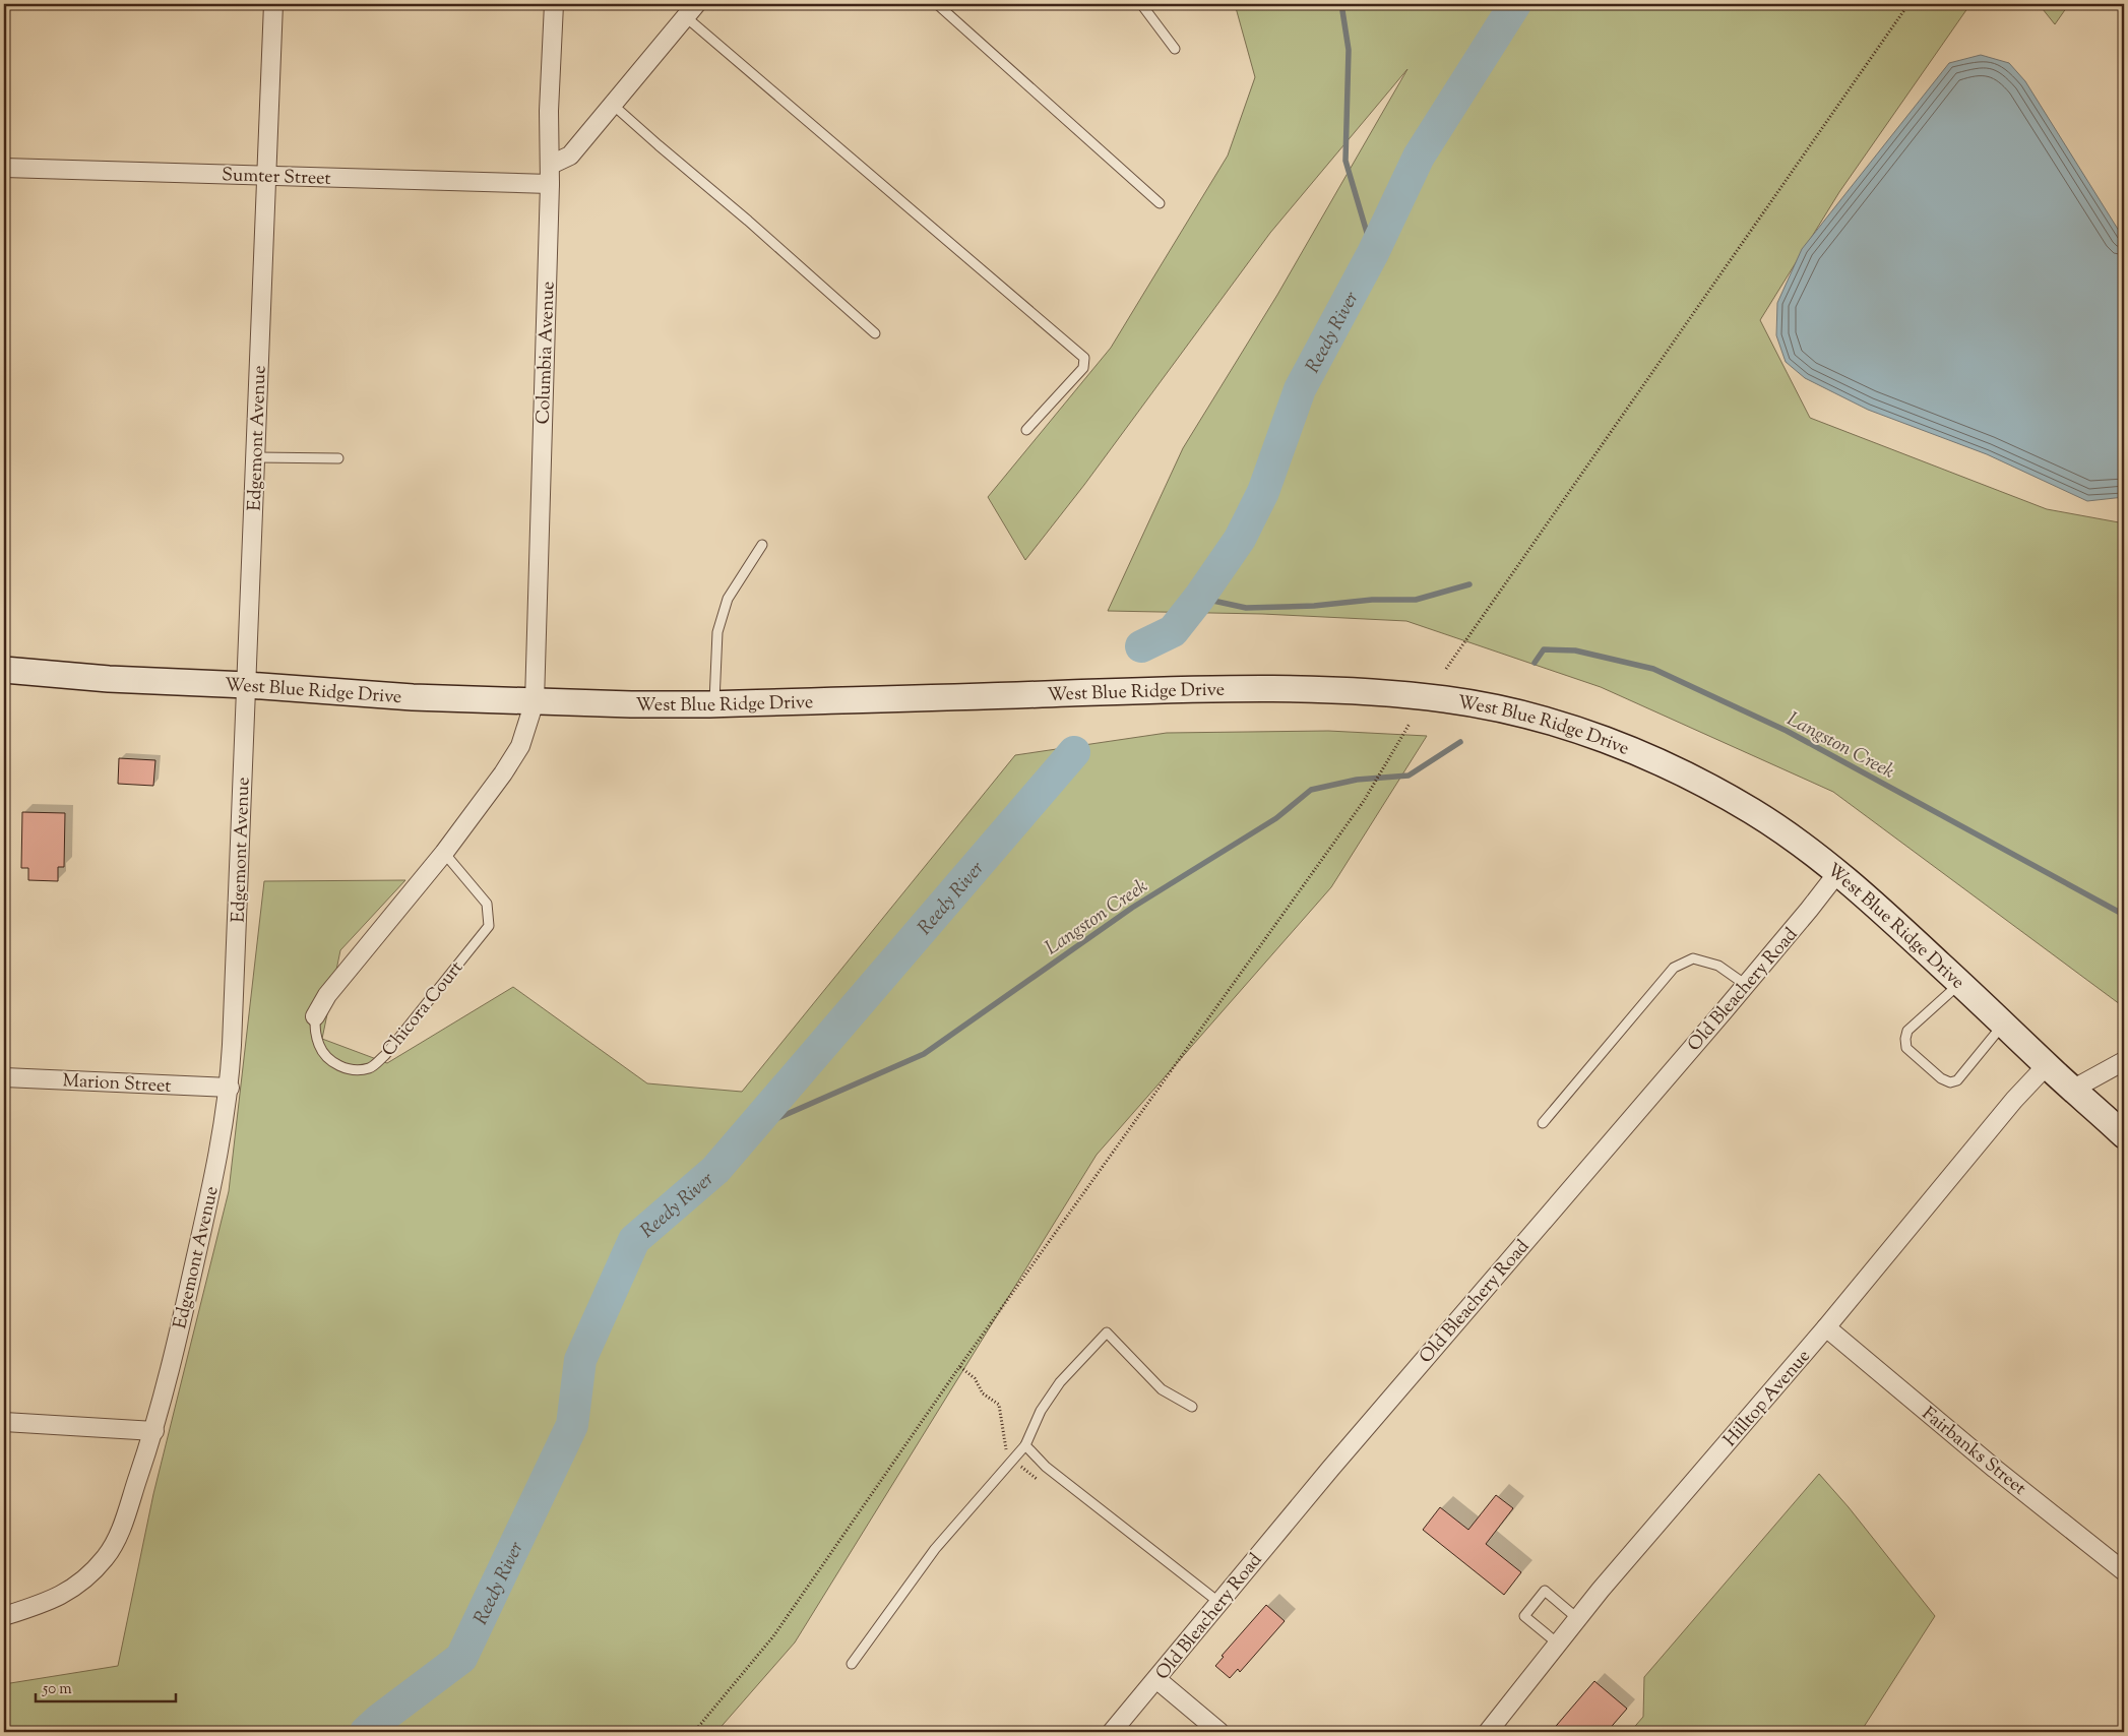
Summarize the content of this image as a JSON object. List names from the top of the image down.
{
  "streets": {
    "main road": ["West Blue Ridge Drive"],
    "street": [
      "Sumter Street",
      "Columbia Avenue",
      "Edgemont Avenue",
      "Old Bleachery Road",
      "Chicora Court",
      "Marion Street",
      "Hilltop Avenue",
      "Fairbanks Street"
    ]
  },
  "crossings": [
    ["Sumter Street", "Columbia Avenue"],
    ["Sumter Street", "Edgemont Avenue"],
    ["Columbia Avenue", "West Blue Ridge Drive"],
    ["Columbia Avenue", "Chicora Court"],
    ["Edgemont Avenue", "West Blue Ridge Drive"],
    ["Edgemont Avenue", "Marion Street"],
    ["West Blue Ridge Drive", "Old Bleachery Road"],
    ["West Blue Ridge Drive", "Chicora Court"],
    ["West Blue Ridge Drive", "Hilltop Avenue"],
    ["Hilltop Avenue", "Fairbanks Street"]
  ],
  "water": ["Reedy River", "Langston Creek"],
  "scale_bar": "50 m"
}
